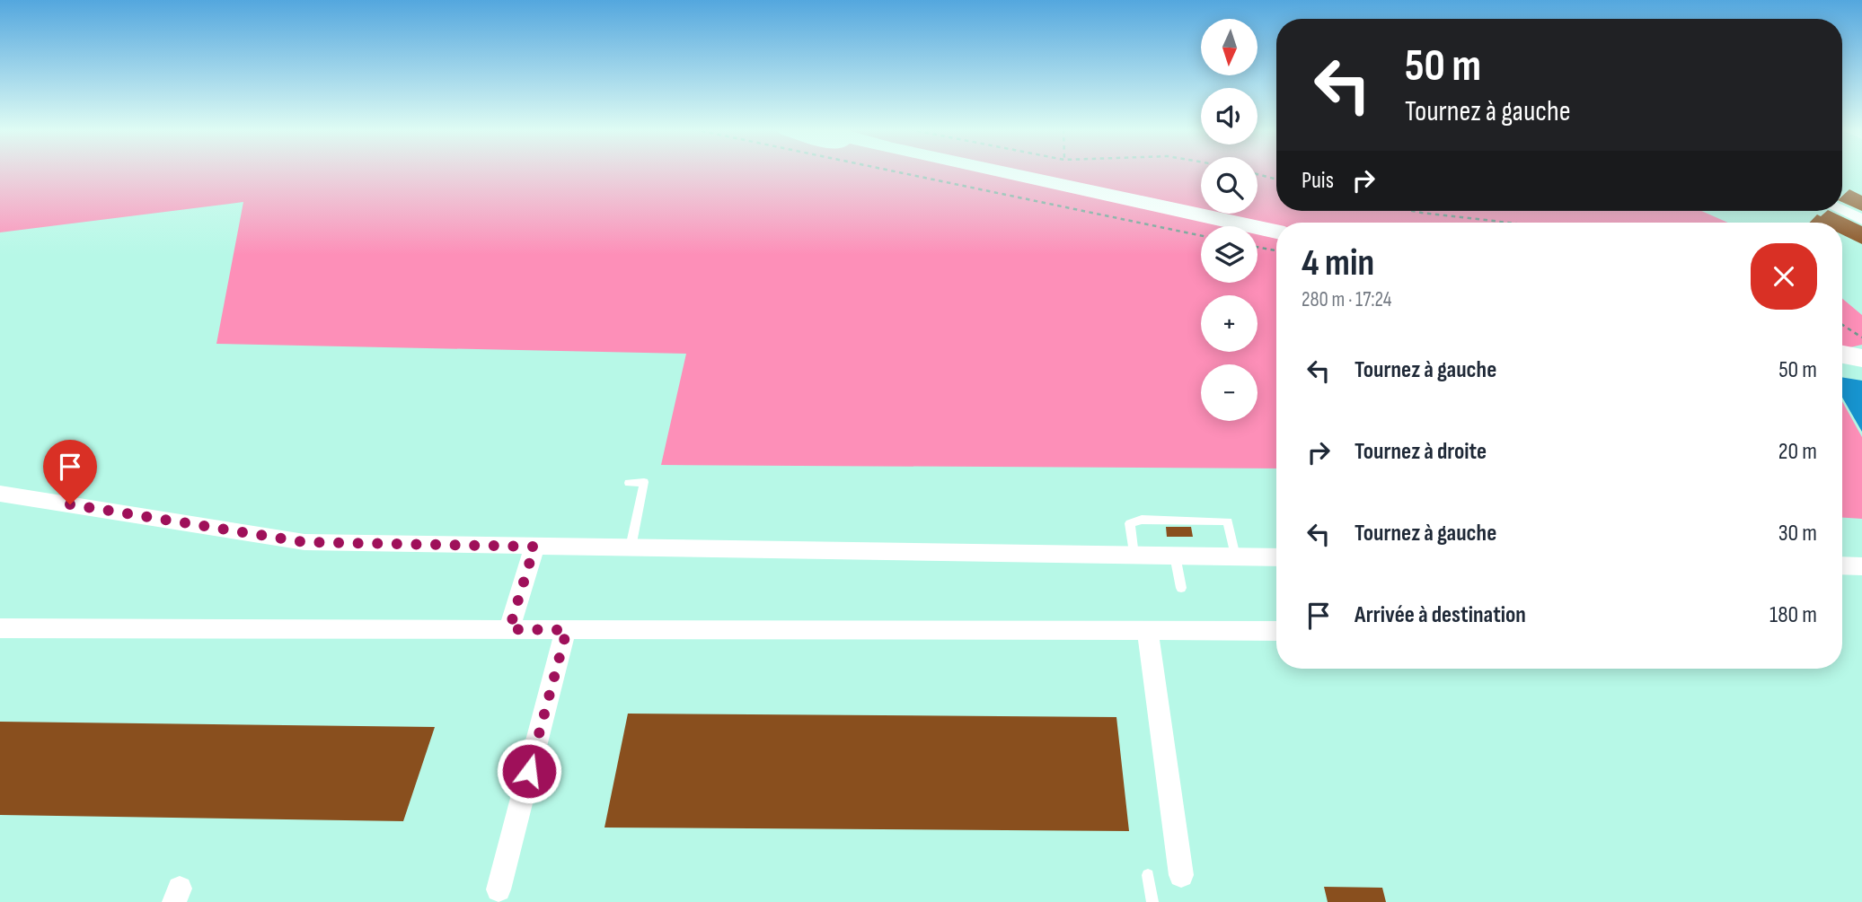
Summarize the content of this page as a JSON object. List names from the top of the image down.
{
  "north": "bottom",
  "page": {
    "map_buttons": ["+", "−"],
    "turn": ["50 m", "Tournez à gauche"],
    "then": "Puis",
    "heading": ["4 min", "280 m · 17:24"],
    "list": [
      {
        "name": "Tournez à gauche",
        "value": "50 m"
      },
      {
        "name": "Tournez à droite",
        "value": "20 m"
      },
      {
        "name": "Tournez à gauche",
        "value": "30 m"
      },
      {
        "name": "Arrivée à destination",
        "value": "180 m"
      }
    ]
  }
}
